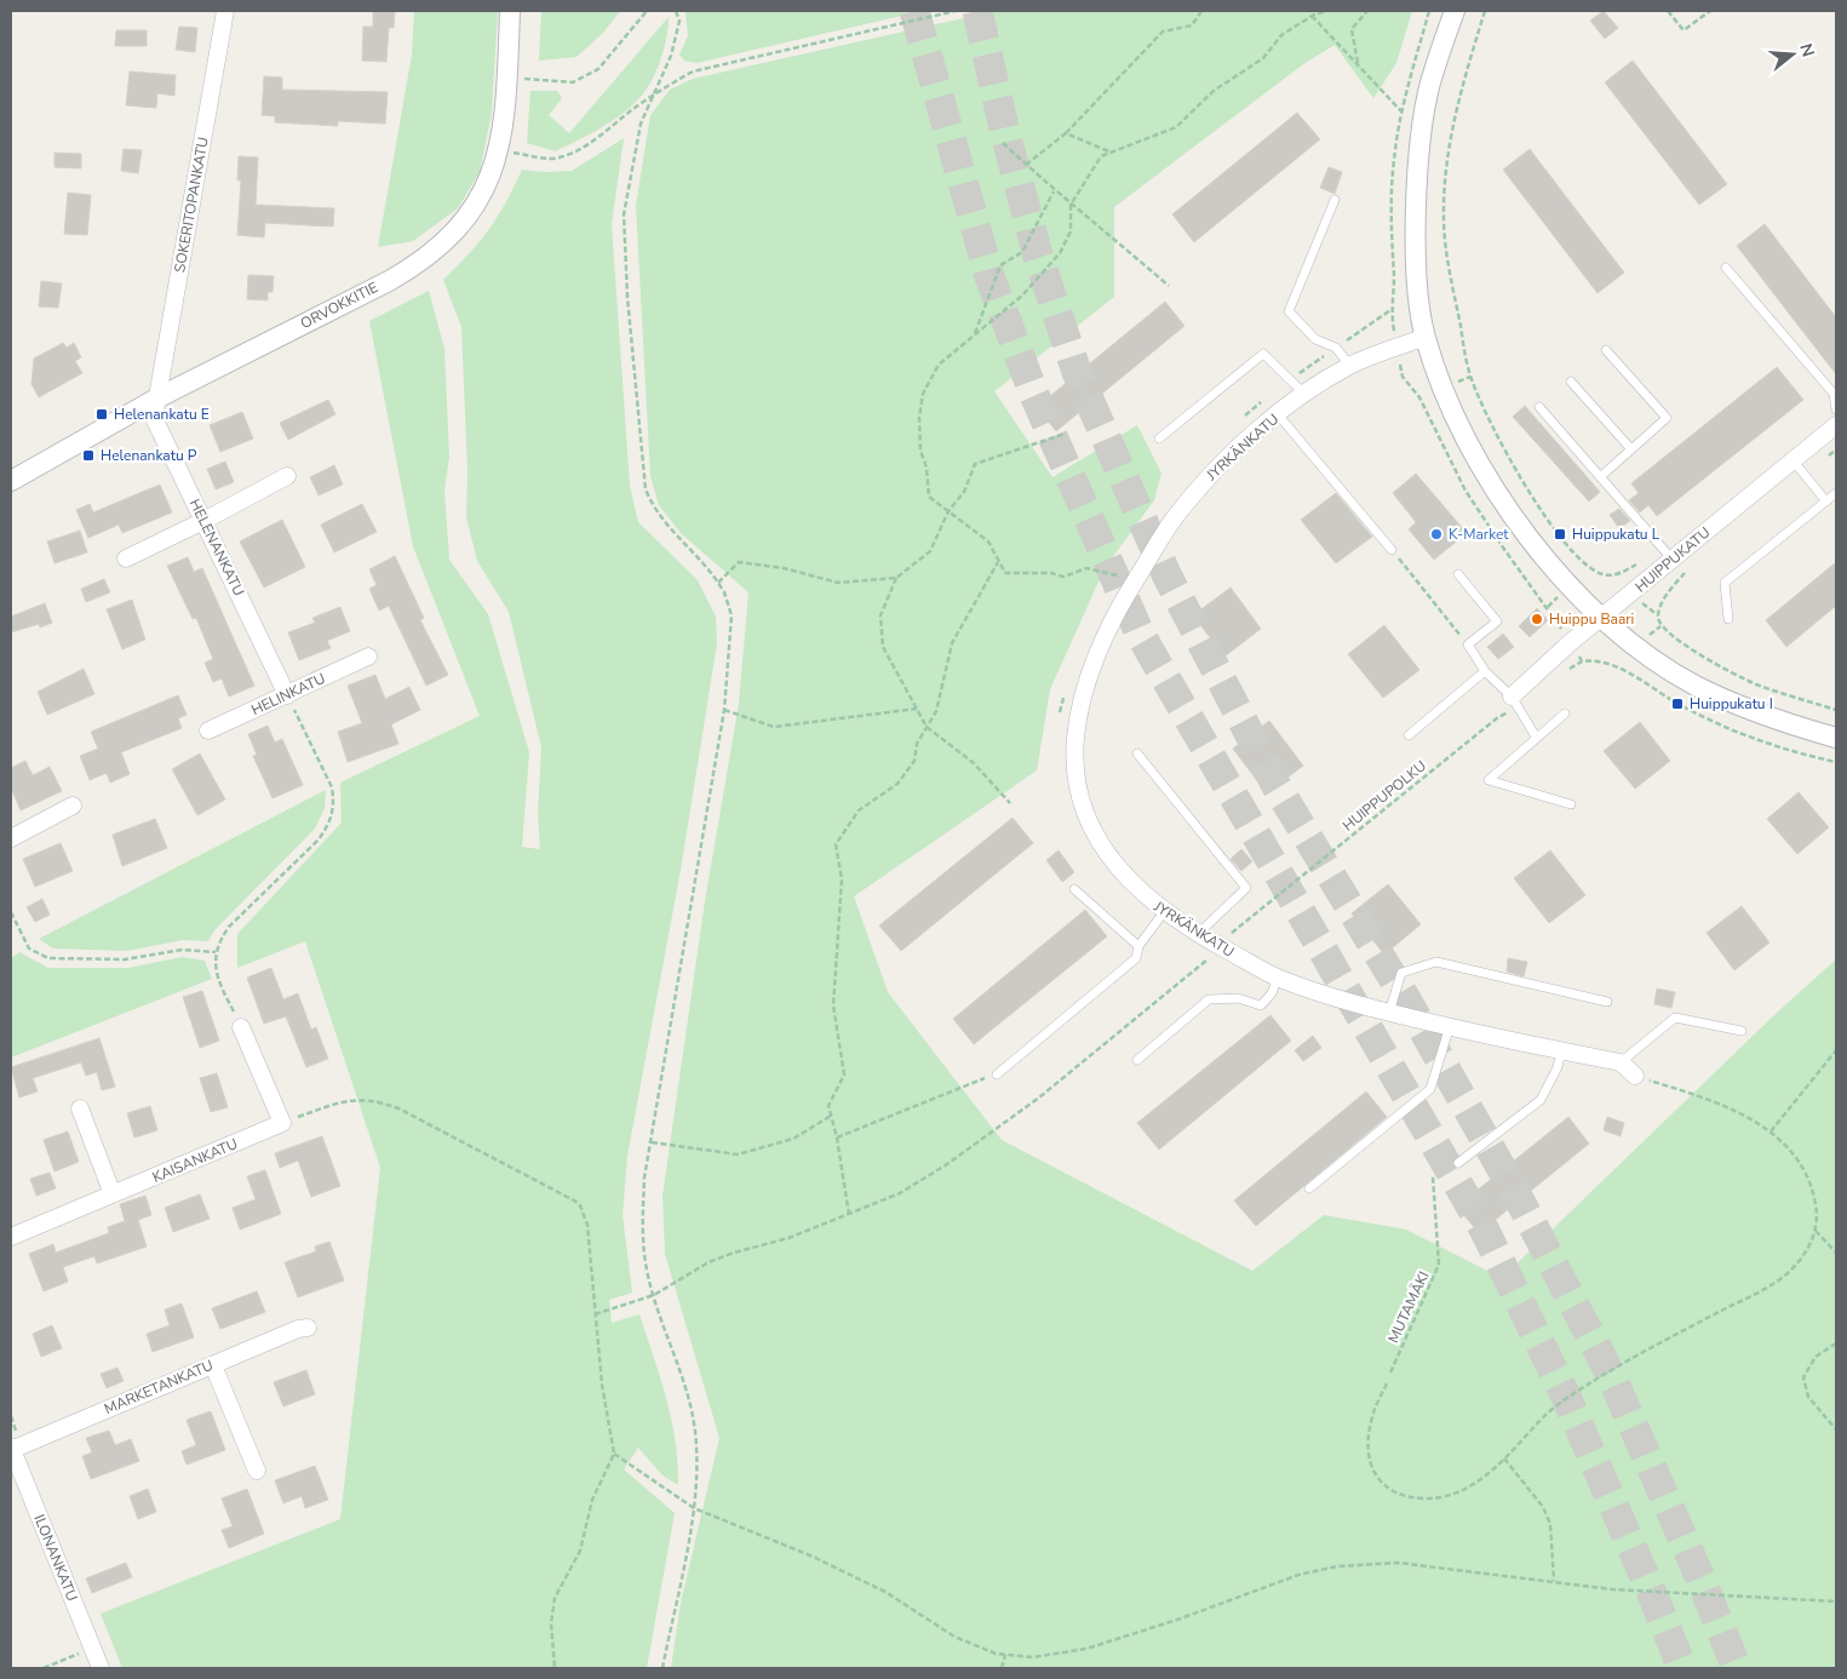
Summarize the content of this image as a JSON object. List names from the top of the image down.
{
  "streets": {
    "street": [
      "SOKERITOPANKATU",
      "ORVOKKITIE",
      "JYRKÄNKATU",
      "HELENANKATU",
      "HUIPPUKATU",
      "HELINKATU",
      "KAISANKATU",
      "MARKETANKATU",
      "ILONANKATU"
    ],
    "path": ["HUIPPUPOLKU", "MUTAMÄKI"]
  },
  "crossings": [
    ["SOKERITOPANKATU", "ORVOKKITIE"],
    ["SOKERITOPANKATU", "HELENANKATU"],
    ["ORVOKKITIE", "HELENANKATU"],
    ["JYRKÄNKATU", "HUIPPUPOLKU"],
    ["HELENANKATU", "HELINKATU"],
    ["HUIPPUKATU", "HUIPPUPOLKU"],
    ["MARKETANKATU", "ILONANKATU"]
  ],
  "places": {
    "transit": [
      "Helenankatu E",
      "Helenankatu P",
      "Huippukatu L",
      "Huippukatu I"
    ],
    "other": ["K-Market", "Huippu Baari"]
  },
  "north": "right"
}
